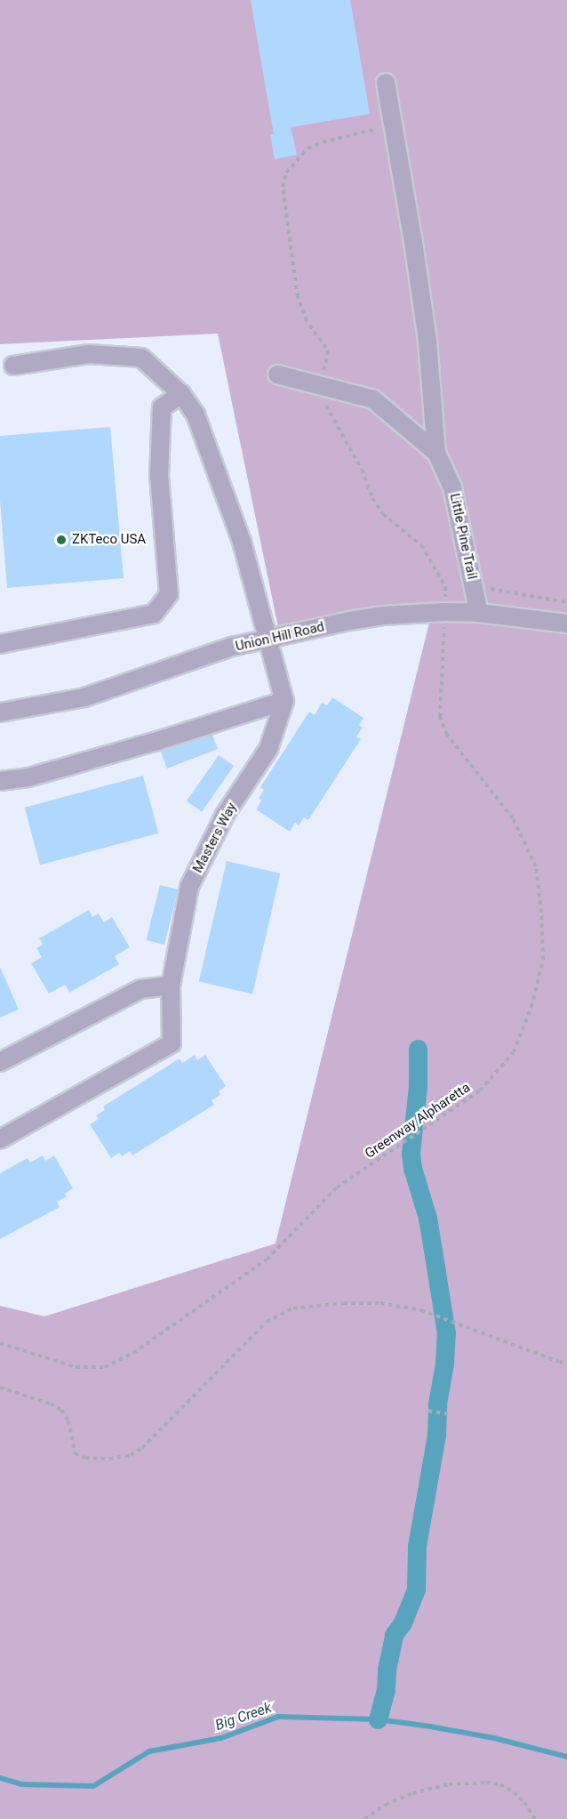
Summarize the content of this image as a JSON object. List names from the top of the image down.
{
  "streets": {
    "street": ["Little Pine Trail", "Union Hill Road", "Masters Way"],
    "path": ["Greenway Alpharetta"]
  },
  "crossings": [
    ["Little Pine Trail", "Union Hill Road"]
  ],
  "water": ["Big Creek"],
  "places": ["ZKTeco USA"]
}
